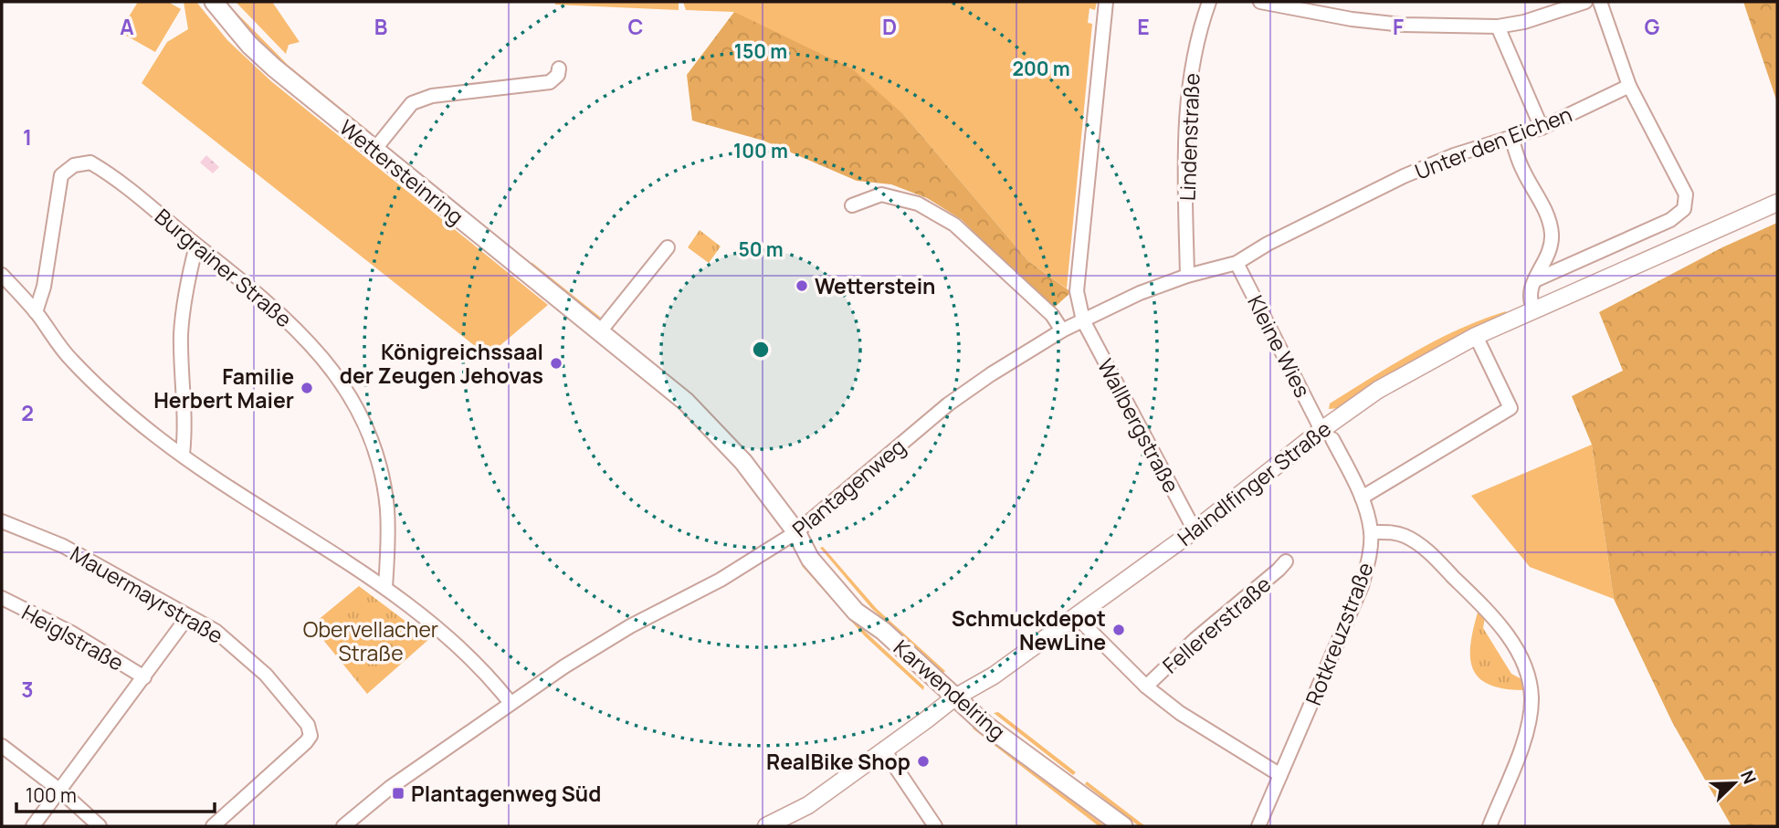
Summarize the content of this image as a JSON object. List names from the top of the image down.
{
  "streets": {
    "main road": ["Wettersteinring", "Karwendelring"],
    "street": [
      "Lindenstraße",
      "Unter den Eichen",
      "Burgrainer Straße",
      "Kleine Wies",
      "Wallbergstraße",
      "Haindlfinger Straße",
      "Plantagenweg",
      "Mauermayrstraße",
      "Fellererstraße",
      "Rotkreuzstraße",
      "Heiglstraße"
    ]
  },
  "crossings": [
    ["Lindenstraße", "Unter den Eichen"],
    ["Unter den Eichen", "Kleine Wies"],
    ["Unter den Eichen", "Wallbergstraße"],
    ["Unter den Eichen", "Plantagenweg"],
    ["Wettersteinring", "Plantagenweg"],
    ["Wettersteinring", "Karwendelring"],
    ["Kleine Wies", "Haindlfinger Straße"],
    ["Kleine Wies", "Rotkreuzstraße"],
    ["Wallbergstraße", "Haindlfinger Straße"],
    ["Wallbergstraße", "Plantagenweg"],
    ["Haindlfinger Straße", "Rotkreuzstraße"],
    ["Haindlfinger Straße", "Karwendelring"],
    ["Plantagenweg", "Karwendelring"],
    ["Mauermayrstraße", "Heiglstraße"]
  ],
  "parks": ["Obervellacher Straße"],
  "places": {
    "other": [
      "Wetterstein",
      "Königreichssaal der Zeugen Jehovas",
      "Familie Herbert Maier",
      "Schmuckdepot NewLine",
      "RealBike Shop"
    ],
    "transit": ["Plantagenweg Süd"]
  },
  "scale_bar": "100 m",
  "north": "top right",
  "grid": {
    "columns": [
      "A",
      "B",
      "C",
      "D",
      "E",
      "F",
      "G"
    ],
    "rows": ["1", "2", "3"]
  },
  "rings": [
    "150 m",
    "200 m",
    "100 m",
    "50 m"
  ]
}
